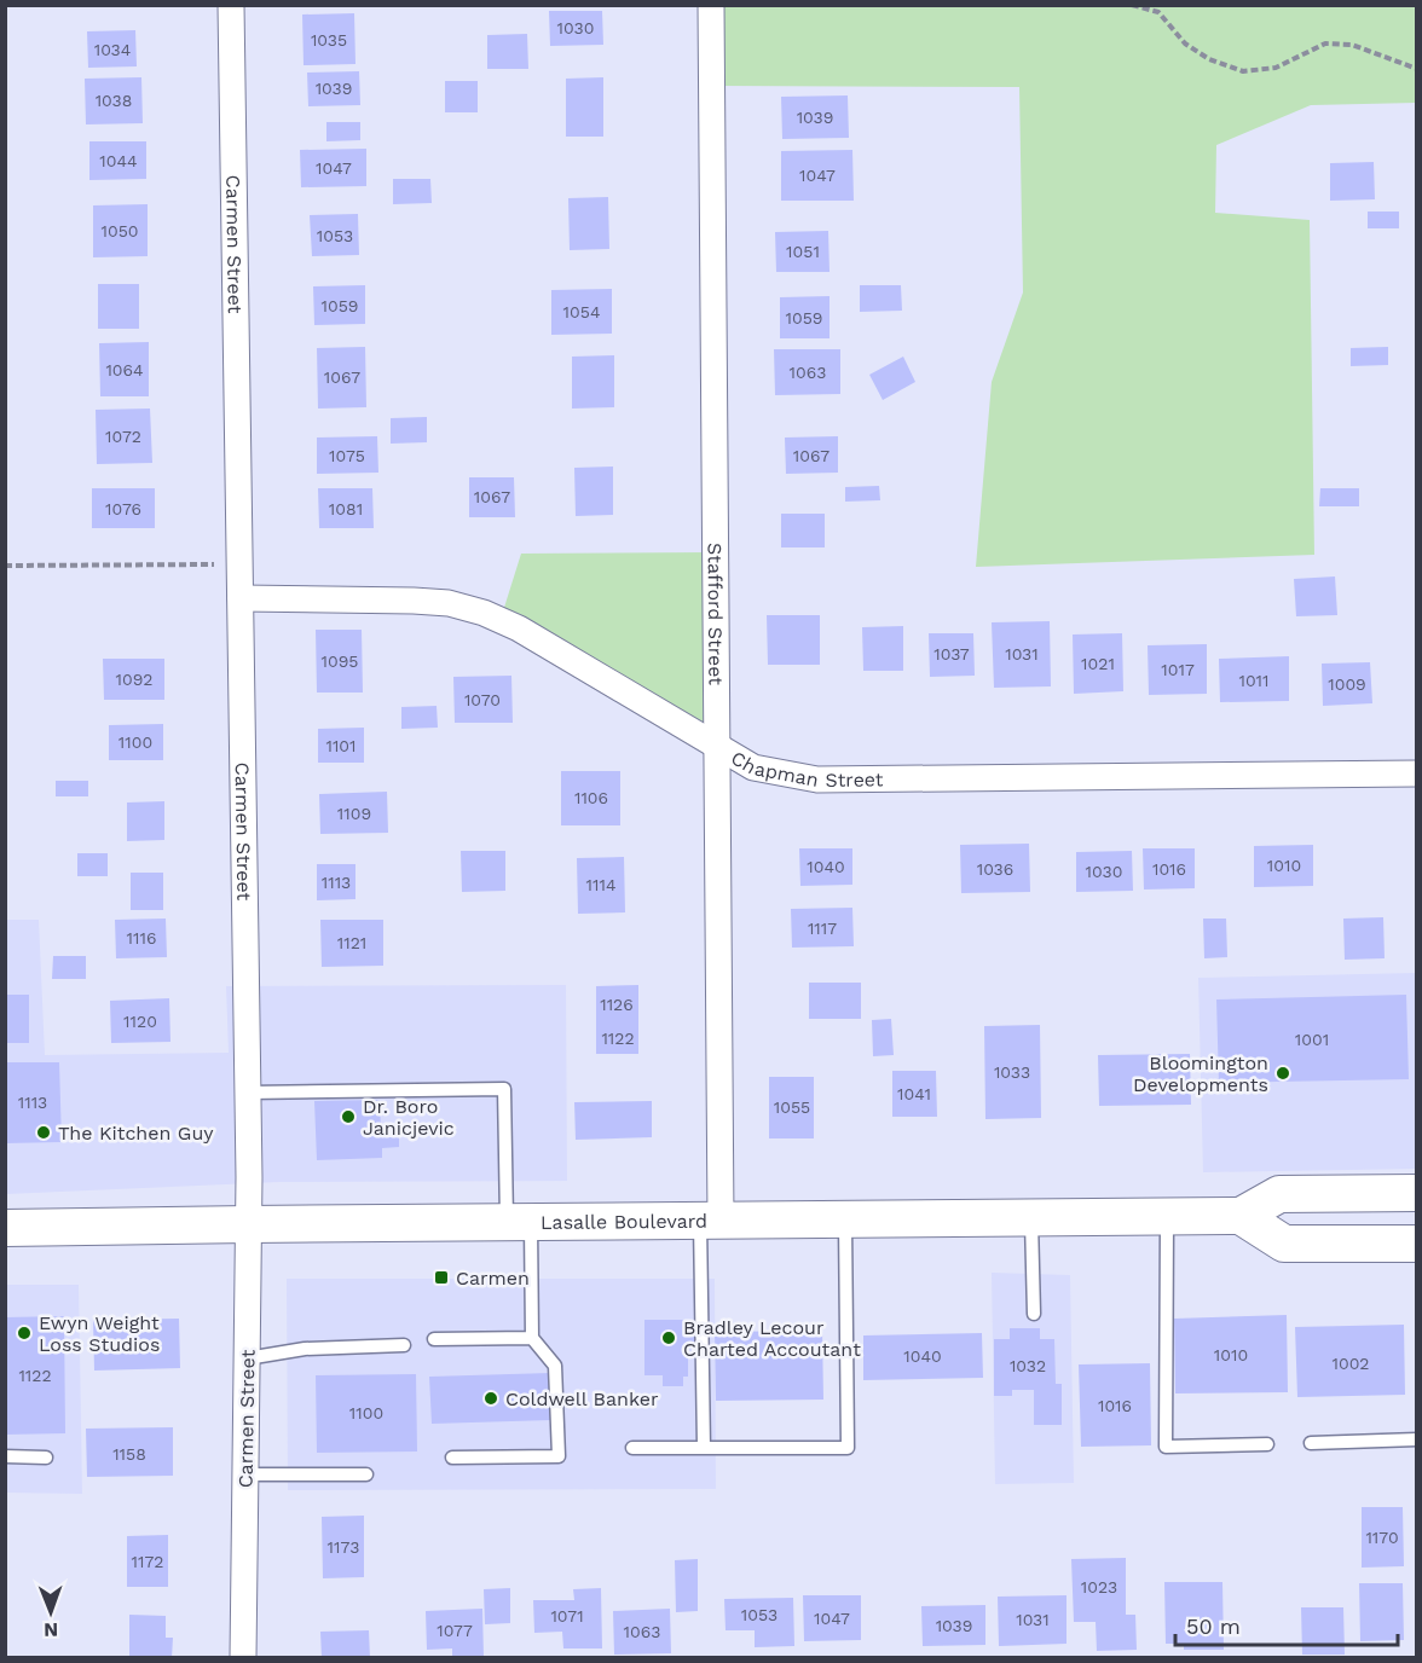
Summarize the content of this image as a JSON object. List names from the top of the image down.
{
  "streets": {
    "main road": ["Lasalle Boulevard"],
    "street": ["Carmen Street", "Stafford Street", "Chapman Street"]
  },
  "crossings": [
    ["Carmen Street", "Chapman Street"],
    ["Carmen Street", "Lasalle Boulevard"],
    ["Stafford Street", "Chapman Street"],
    ["Stafford Street", "Lasalle Boulevard"]
  ],
  "places": {
    "other": [
      "Bloomington Developments",
      "Dr. Boro Janicjevic",
      "The Kitchen Guy",
      "Ewyn Weight Loss Studios",
      "Bradley Lecour Charted Accoutant",
      "Coldwell Banker"
    ],
    "transit": ["Carmen"]
  },
  "house_numbers": [
    "1030",
    "1035",
    "1034",
    "1039",
    "1038",
    "1039",
    "1044",
    "1047",
    "1047",
    "1050",
    "1053",
    "1051",
    "1059",
    "1054",
    "1059",
    "1064",
    "1063",
    "1067",
    "1072",
    "1075",
    "1067",
    "1067",
    "1076",
    "1081",
    "1037",
    "1031",
    "1095",
    "1021",
    "1017",
    "1092",
    "1011",
    "1009",
    "1070",
    "1100",
    "1101",
    "1106",
    "1109",
    "1010",
    "1040",
    "1036",
    "1016",
    "1030",
    "1113",
    "1114",
    "1117",
    "1116",
    "1121",
    "1126",
    "1120",
    "1122",
    "1001",
    "1033",
    "1041",
    "1113",
    "1055",
    "1010",
    "1040",
    "1002",
    "1032",
    "1122",
    "1016",
    "1100",
    "1158",
    "1170",
    "1173",
    "1172",
    "1023",
    "1053",
    "1071",
    "1047",
    "1031",
    "1039",
    "1077",
    "1063"
  ],
  "scale_bar": "50 m",
  "north": "bottom"
}
